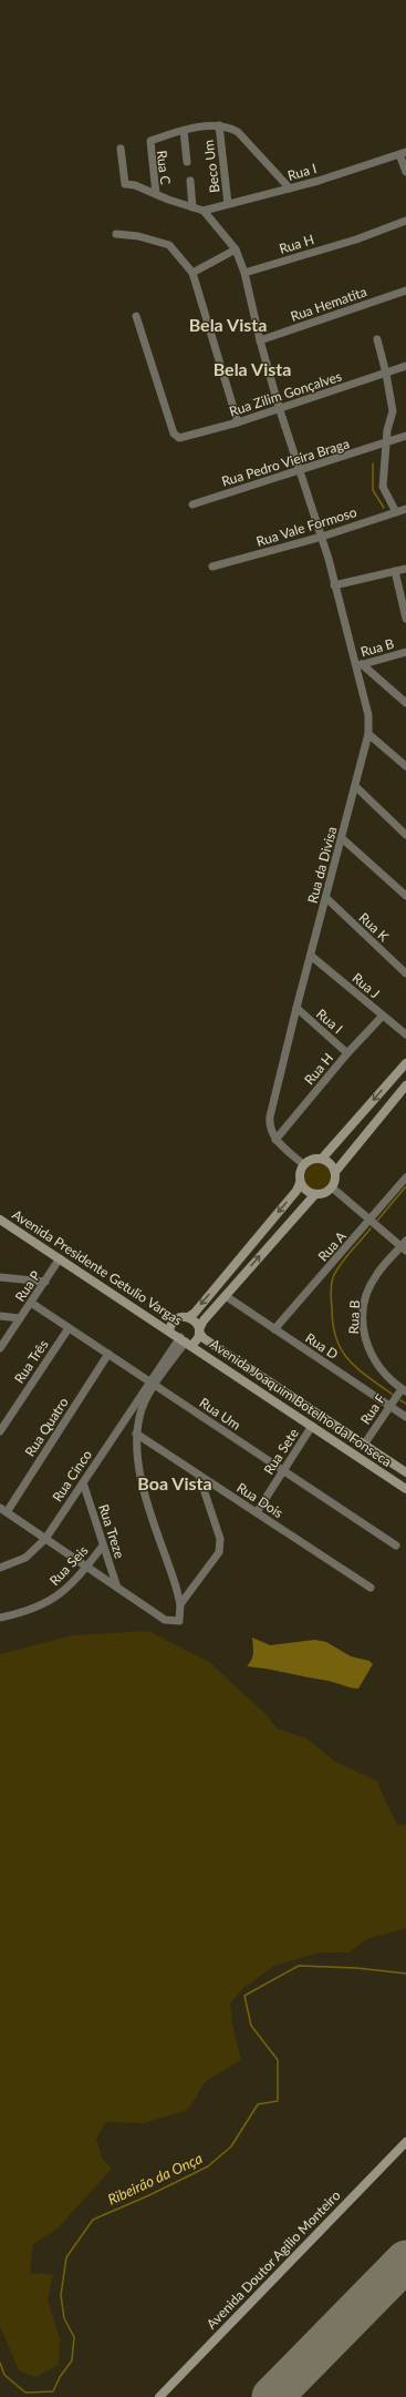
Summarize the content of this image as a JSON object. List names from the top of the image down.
{
  "streets": {
    "street": [
      "Beco Um",
      "Rua C",
      "Rua I",
      "Rua H",
      "Rua Hematita",
      "Rua Zilim Gonçalves",
      "Rua Pedro Vieira Braga",
      "Rua Vale Formoso",
      "Rua B",
      "Rua da Divisa",
      "Rua K",
      "Rua J",
      "Rua A",
      "Avenida Presidente Getulio Vargas",
      "Rua P",
      "Rua D",
      "Rua Três",
      "Avenida Joaquim Botelho da Fonseca",
      "Rua F",
      "Rua Um",
      "Rua Quatro",
      "Rua Sete",
      "Rua Cinco",
      "Rua Dois",
      "Rua Treze",
      "Rua Seis",
      "Avenida Doutor Agílio Monteiro"
    ]
  },
  "crossings": [
    ["Beco Um", "Rua I"],
    ["Rua I", "Rua H"],
    ["Rua I", "Rua da Divisa"],
    ["Rua H", "Rua da Divisa"],
    ["Rua H", "Rua J"],
    ["Rua Hematita", "Rua da Divisa"],
    ["Rua Zilim Gonçalves", "Rua da Divisa"],
    ["Rua Pedro Vieira Braga", "Rua da Divisa"],
    ["Rua Vale Formoso", "Rua da Divisa"],
    ["Rua B", "Rua da Divisa"],
    ["Rua B", "Rua F"],
    ["Rua da Divisa", "Rua K"],
    ["Rua da Divisa", "Rua J"],
    ["Rua A", "Rua D"],
    ["Avenida Presidente Getulio Vargas", "Rua P"],
    ["Avenida Presidente Getulio Vargas", "Avenida Joaquim Botelho da Fonseca"],
    ["Rua P", "Rua Um"],
    ["Rua D", "Rua F"],
    ["Rua Três", "Rua Um"],
    ["Avenida Joaquim Botelho da Fonseca", "Rua Sete"],
    ["Rua Um", "Rua Quatro"],
    ["Rua Um", "Rua Sete"],
    ["Rua Um", "Rua Cinco"],
    ["Rua Sete", "Rua Dois"],
    ["Rua Cinco", "Rua Treze"],
    ["Rua Treze", "Rua Seis"]
  ],
  "districts": ["Bela Vista", "Bela Vista", "Boa Vista"],
  "water": ["Ribeirão da Onça"]
}
